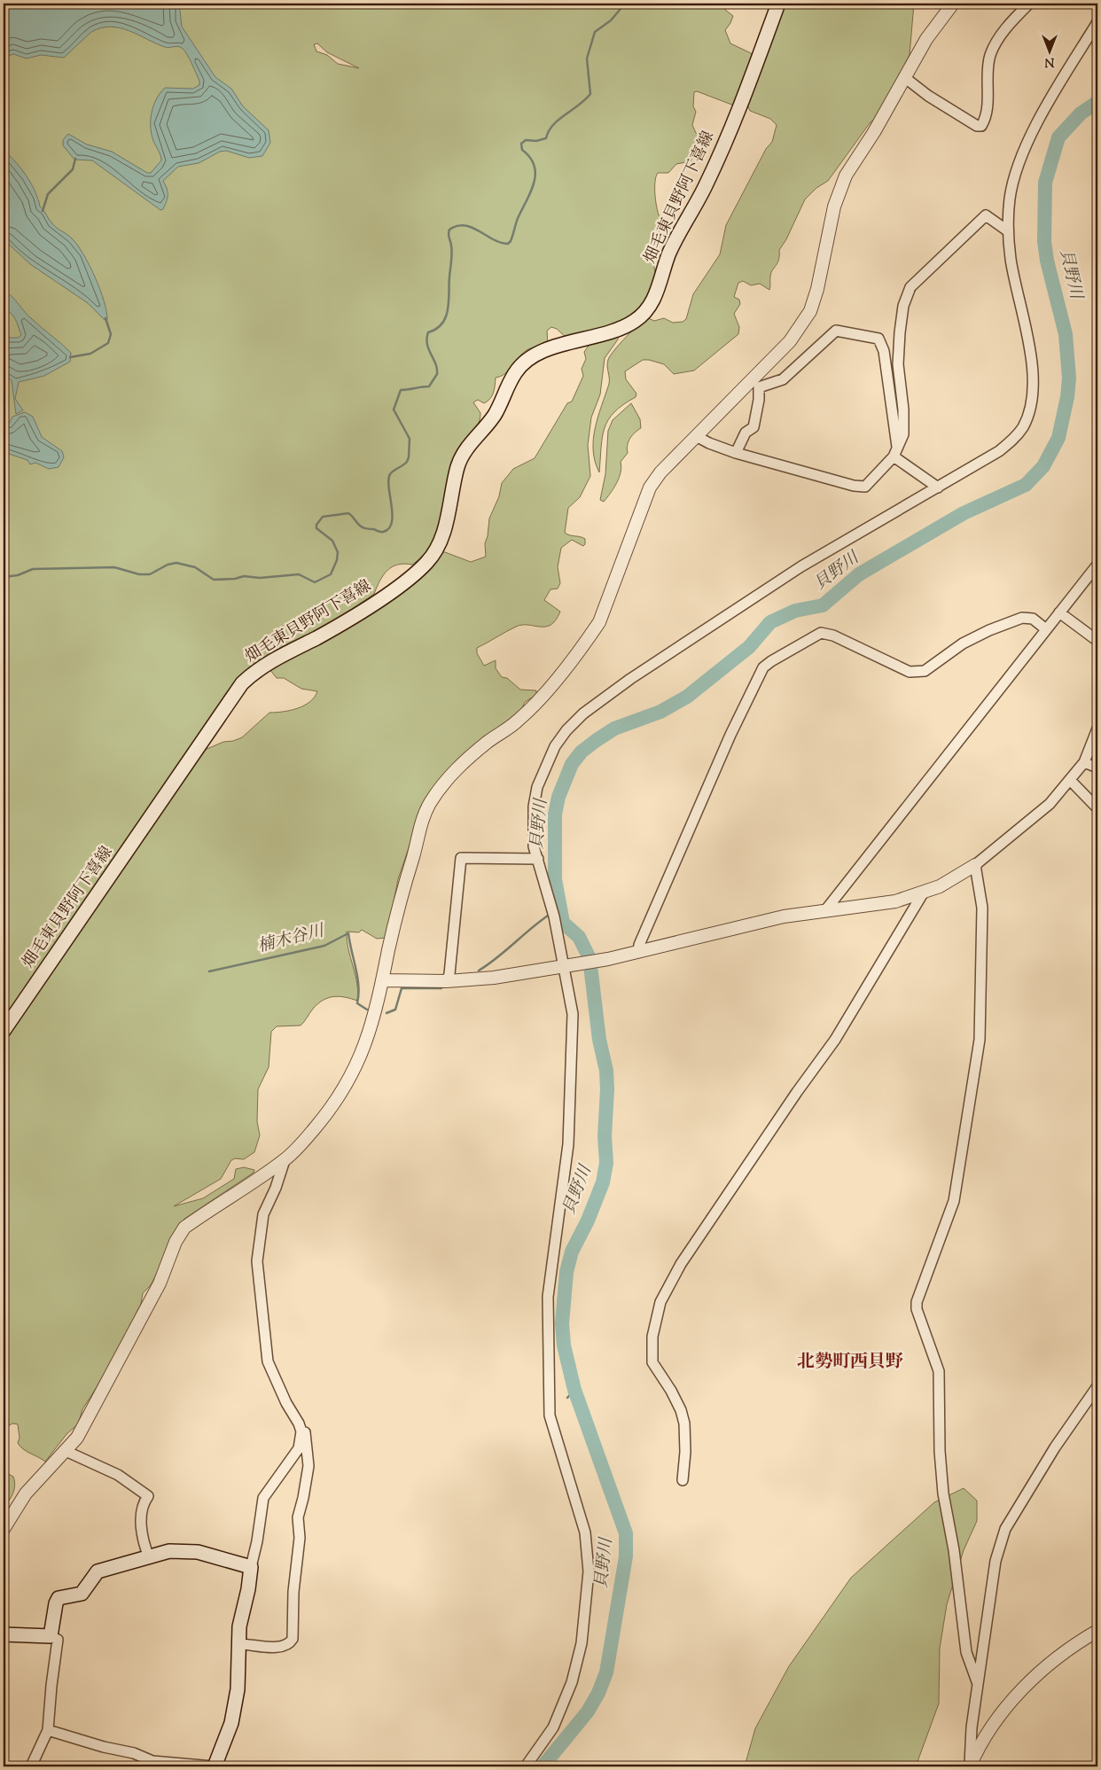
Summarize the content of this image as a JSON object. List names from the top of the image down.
{
  "streets": {
    "main road": ["畑毛東貝野阿下喜線"]
  },
  "districts": ["北勢町西貝野"],
  "water": ["貝野川", "楠木谷川"],
  "north": "bottom"
}
